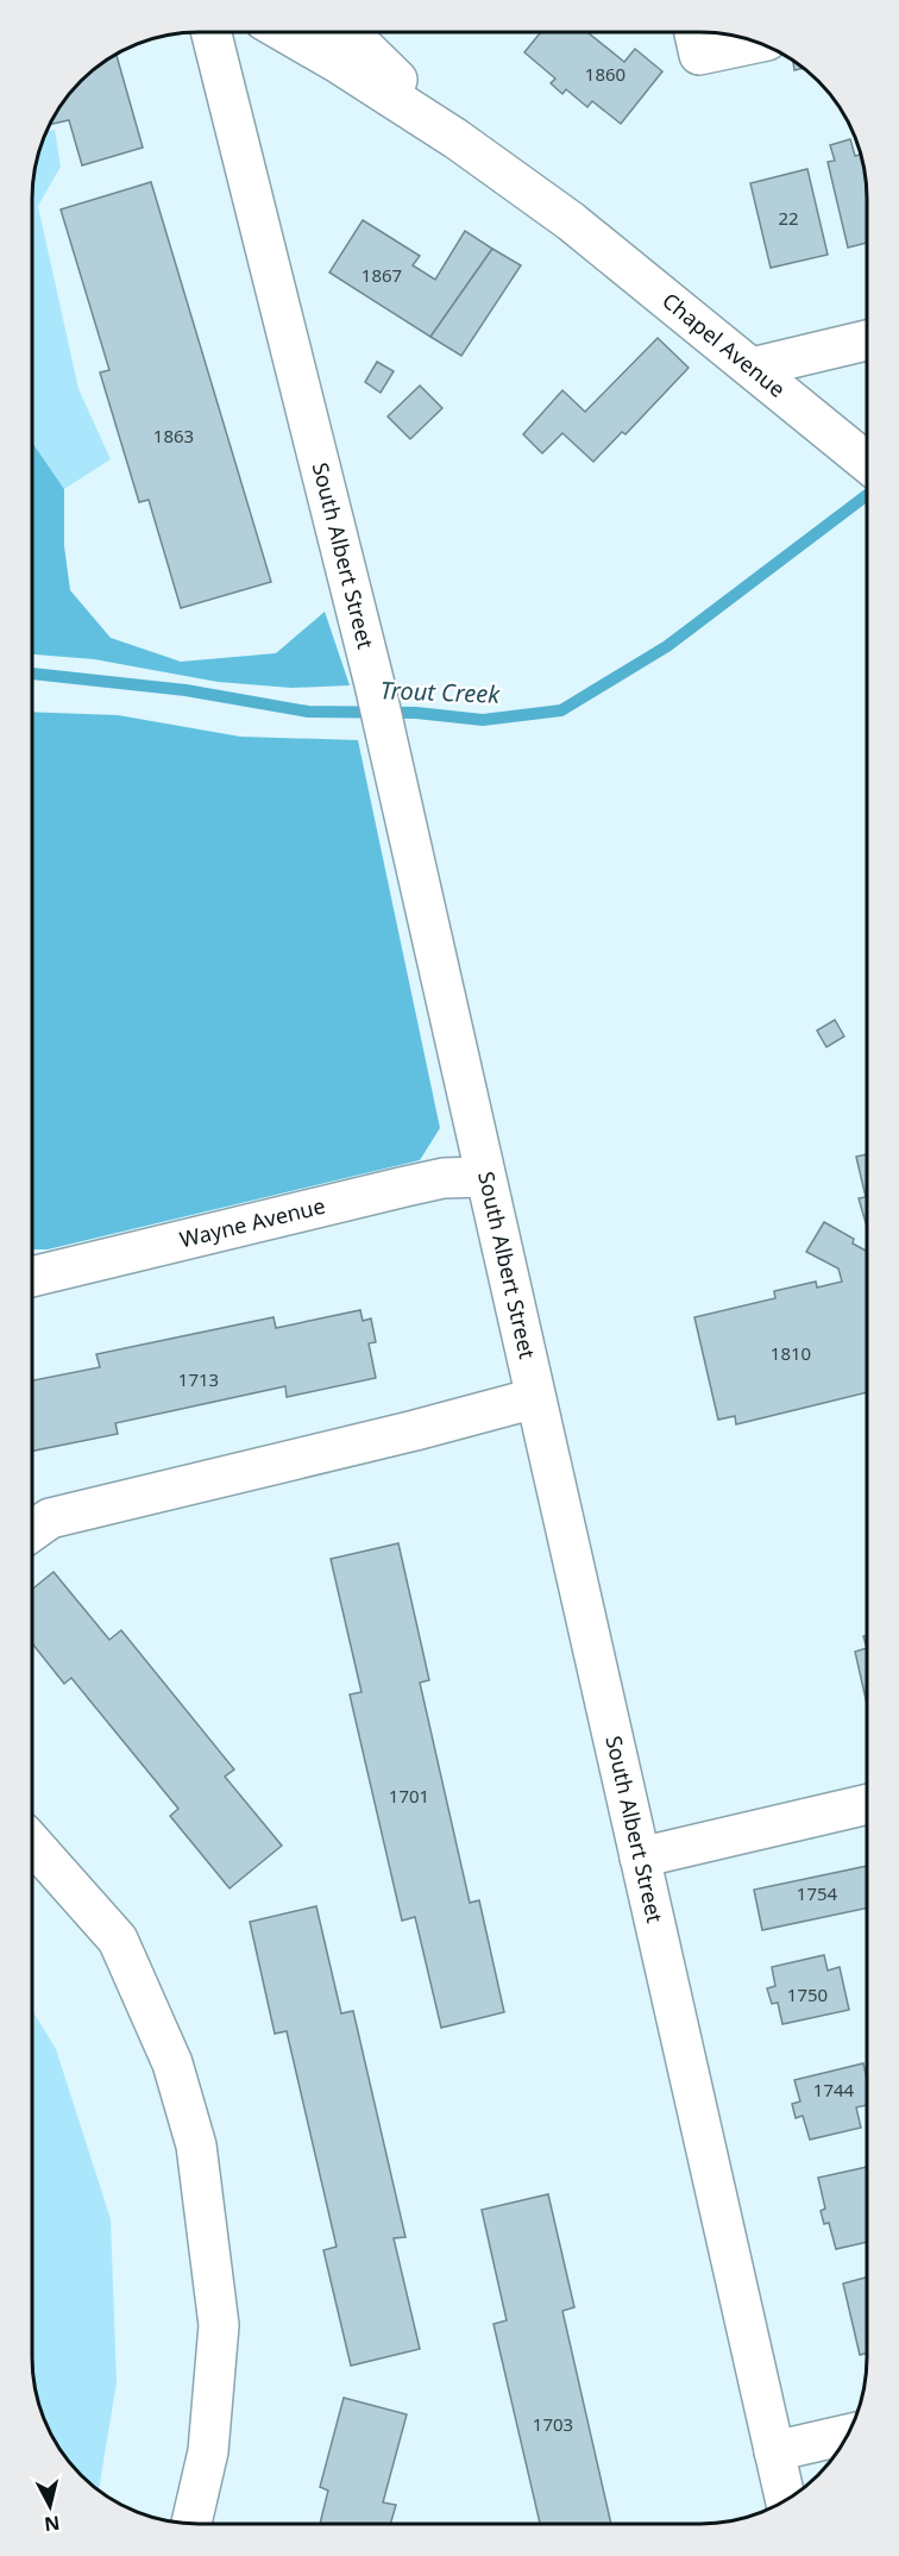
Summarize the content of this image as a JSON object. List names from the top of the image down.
{
  "streets": {
    "street": ["Chapel Avenue", "South Albert Street", "Wayne Avenue"]
  },
  "crossings": [
    ["South Albert Street", "Wayne Avenue"]
  ],
  "water": ["Trout Creek"],
  "house_numbers": [
    "1860",
    "22",
    "1867",
    "1863",
    "1810",
    "1713",
    "1701",
    "1754",
    "1750",
    "1744",
    "1703"
  ],
  "north": "bottom"
}
